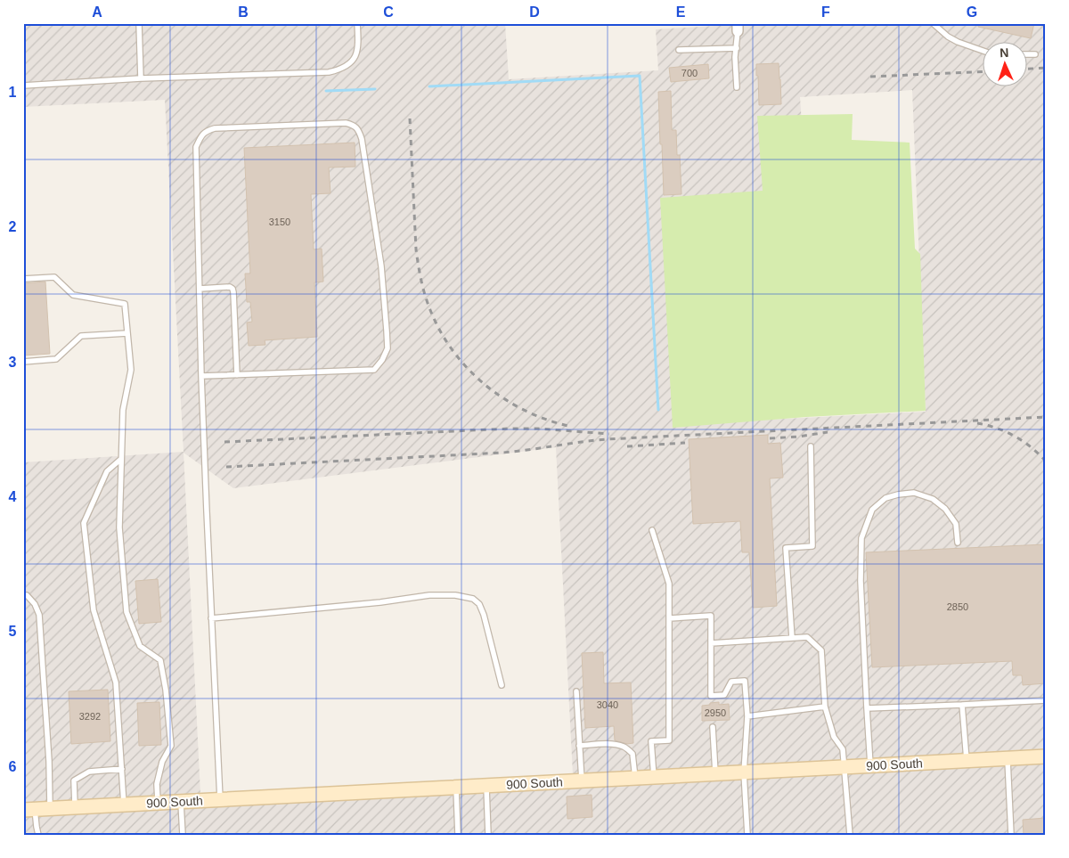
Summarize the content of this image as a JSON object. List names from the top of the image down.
{
  "streets": {
    "street": ["900 South"]
  },
  "house_numbers": [
    "700",
    "3150",
    "2850",
    "3040",
    "2950",
    "3292"
  ],
  "north": "top",
  "grid": {
    "columns": [
      "A",
      "B",
      "C",
      "D",
      "E",
      "F",
      "G"
    ],
    "rows": [
      "1",
      "2",
      "3",
      "4",
      "5",
      "6"
    ]
  }
}
